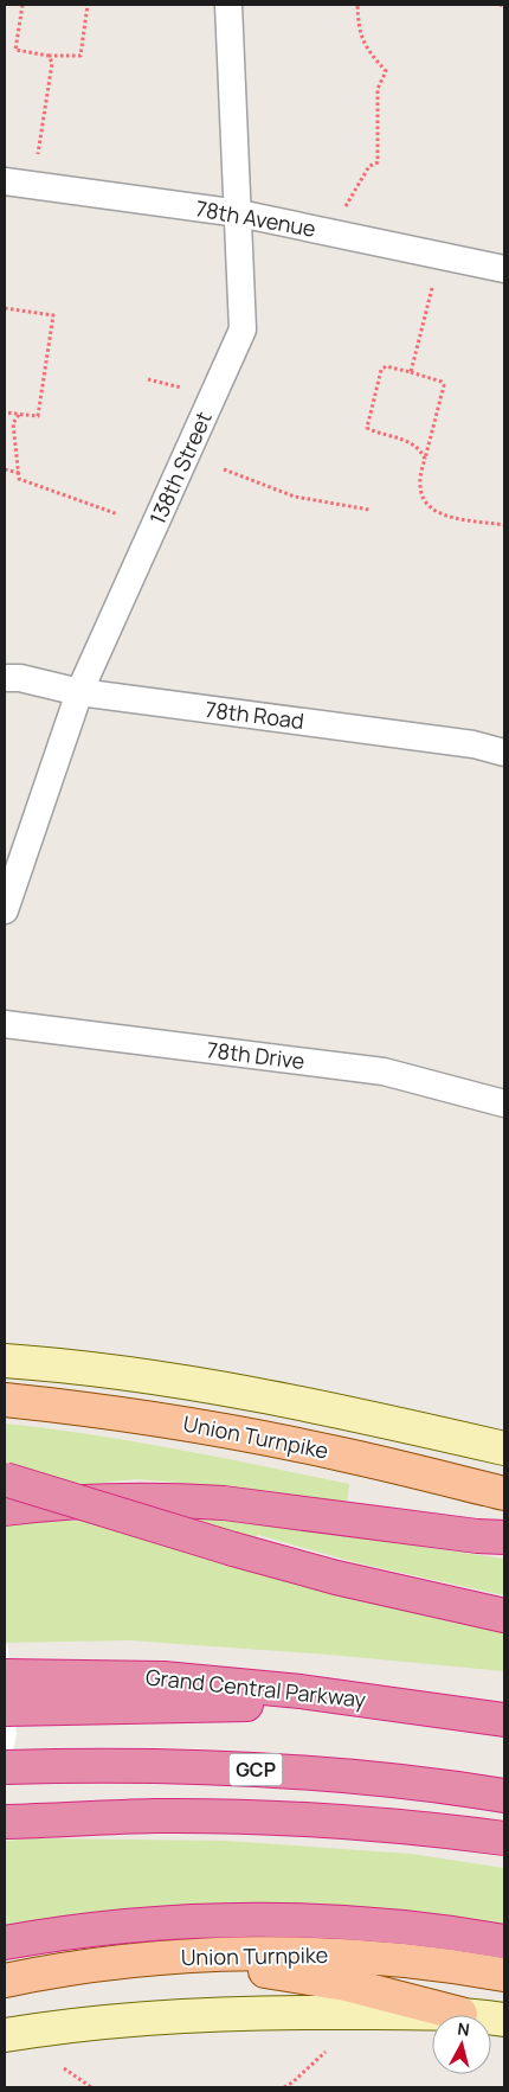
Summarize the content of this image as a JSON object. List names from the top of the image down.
{
  "streets": {
    "highway": ["Grand Central Parkway", "GCP"],
    "main road": ["Union Turnpike"],
    "street": [
      "78th Avenue",
      "138th Street",
      "78th Road",
      "78th Drive"
    ]
  },
  "crossings": [
    ["78th Avenue", "138th Street"],
    ["138th Street", "78th Road"]
  ],
  "north": "top"
}
